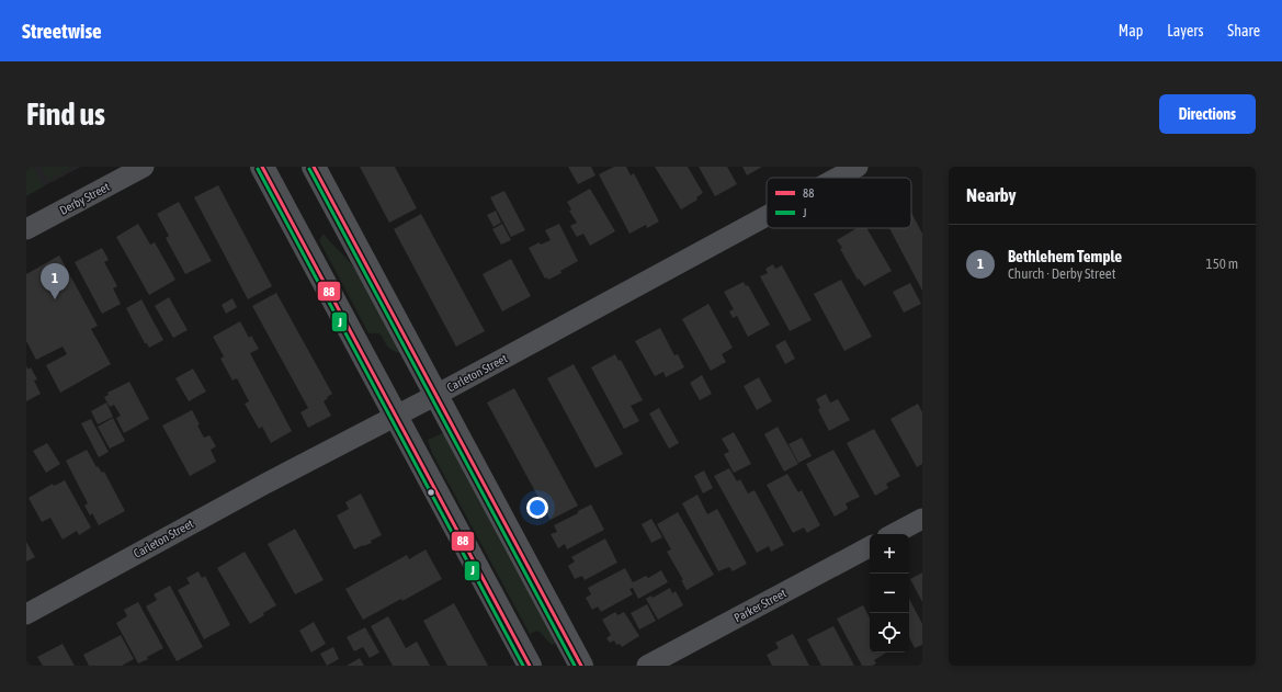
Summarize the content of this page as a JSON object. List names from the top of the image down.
{
  "streets": {
    "street": ["Derby Street", "Carleton Street", "Parker Street"]
  },
  "lines": ["transit line 88", "transit line J"],
  "legend": ["88", "J"],
  "page": {
    "header": "Streetwise",
    "nav": ["Map", "Layers", "Share"],
    "buttons": "Directions",
    "title": "Find us",
    "heading": "Nearby",
    "list": [
      {
        "mark": "1",
        "name": "Bethlehem Temple",
        "note": "Church · Derby Street",
        "value": "150 m"
      }
    ],
    "pins": "1",
    "map_buttons": ["+", "−"]
  }
}
